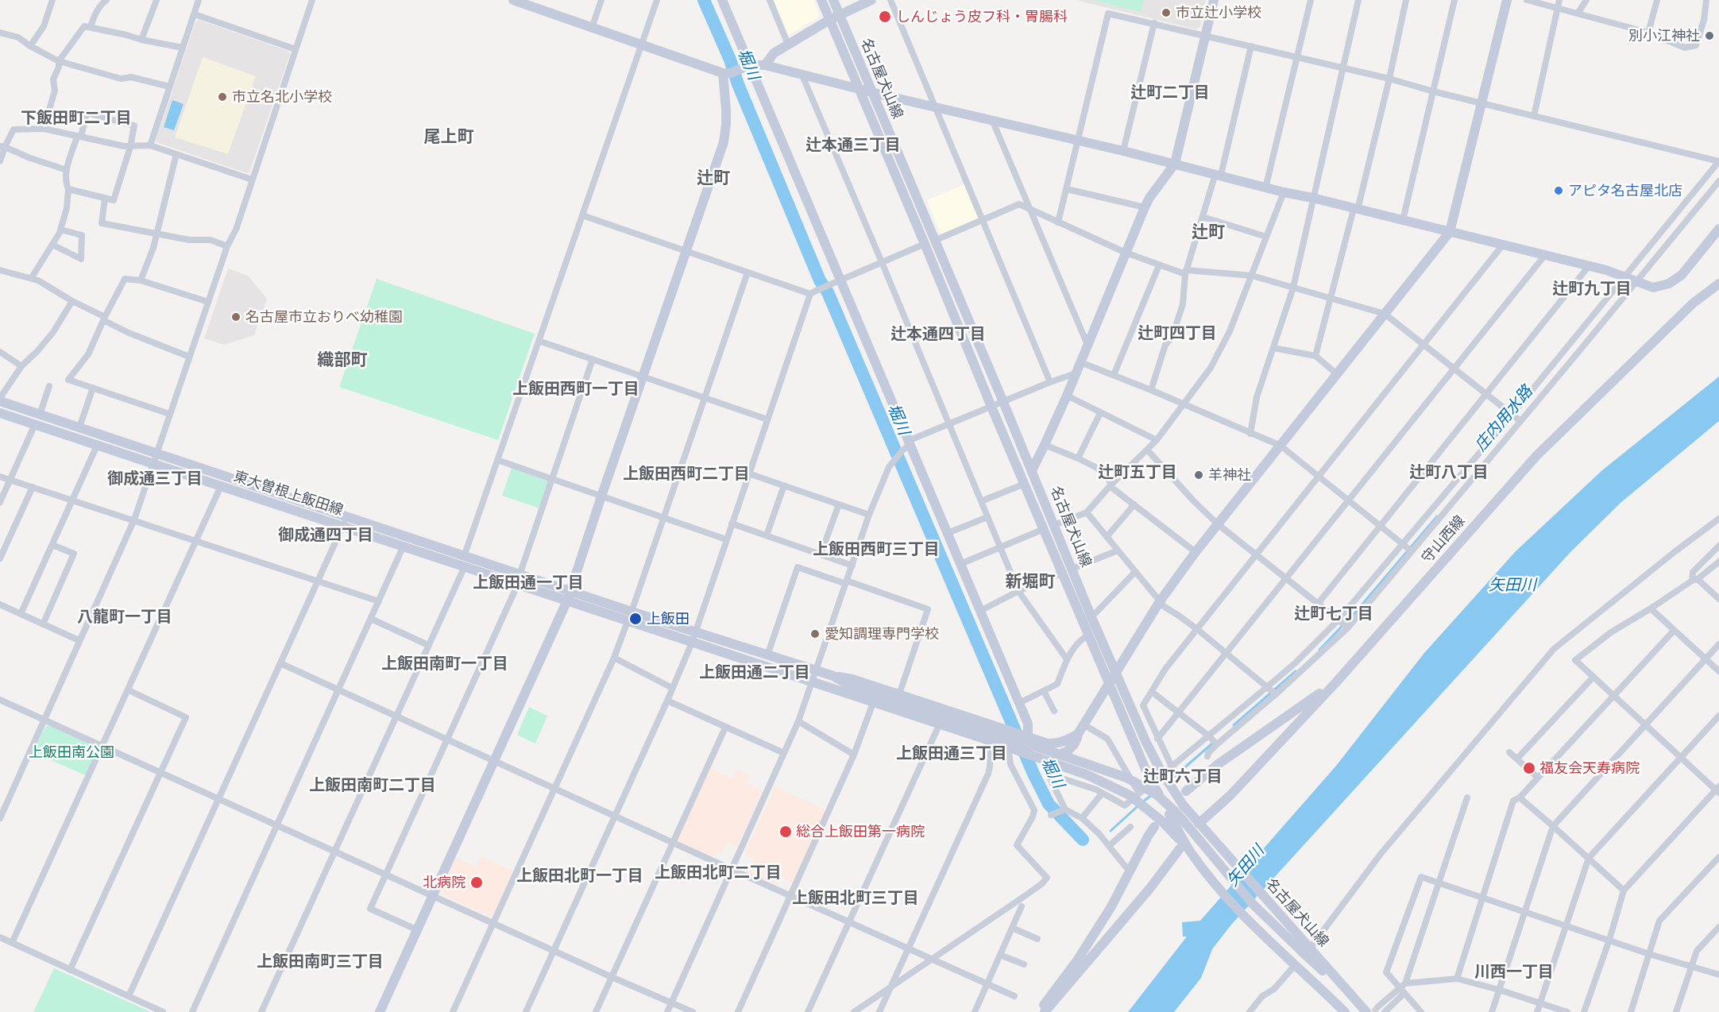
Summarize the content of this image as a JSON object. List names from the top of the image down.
{
  "streets": {
    "street": ["名古屋犬山線", "東大曽根上飯田線", "守山西線"]
  },
  "crossings": [
    ["名古屋犬山線", "東大曽根上飯田線"],
    ["名古屋犬山線", "守山西線"]
  ],
  "districts": [
    "辻町二丁目",
    "下飯田町二丁目",
    "尾上町",
    "辻本通三丁目",
    "辻町",
    "辻町",
    "辻町九丁目",
    "辻町四丁目",
    "辻本通四丁目",
    "織部町",
    "上飯田西町一丁目",
    "辻町五丁目",
    "辻町八丁目",
    "上飯田西町二丁目",
    "御成通三丁目",
    "御成通四丁目",
    "上飯田西町三丁目",
    "新堀町",
    "上飯田通一丁目",
    "辻町七丁目",
    "八龍町一丁目",
    "上飯田南町一丁目",
    "上飯田通二丁目",
    "上飯田通三丁目",
    "辻町六丁目",
    "上飯田南町二丁目",
    "上飯田北町二丁目",
    "上飯田北町一丁目",
    "上飯田北町三丁目",
    "上飯田南町三丁目",
    "川西一丁目"
  ],
  "water": ["堀川", "庄内用水路", "矢田川"],
  "parks": ["上飯田南公園"],
  "places": [
    "市立辻小学校",
    "しんじょう皮フ科・胃腸科",
    "別小江神社",
    "市立名北小学校",
    "アピタ名古屋北店",
    "名古屋市立おりべ幼稚園",
    "羊神社",
    "上飯田",
    "愛知調理専門学校",
    "福友会天寿病院",
    "総合上飯田第一病院",
    "北病院"
  ]
}
